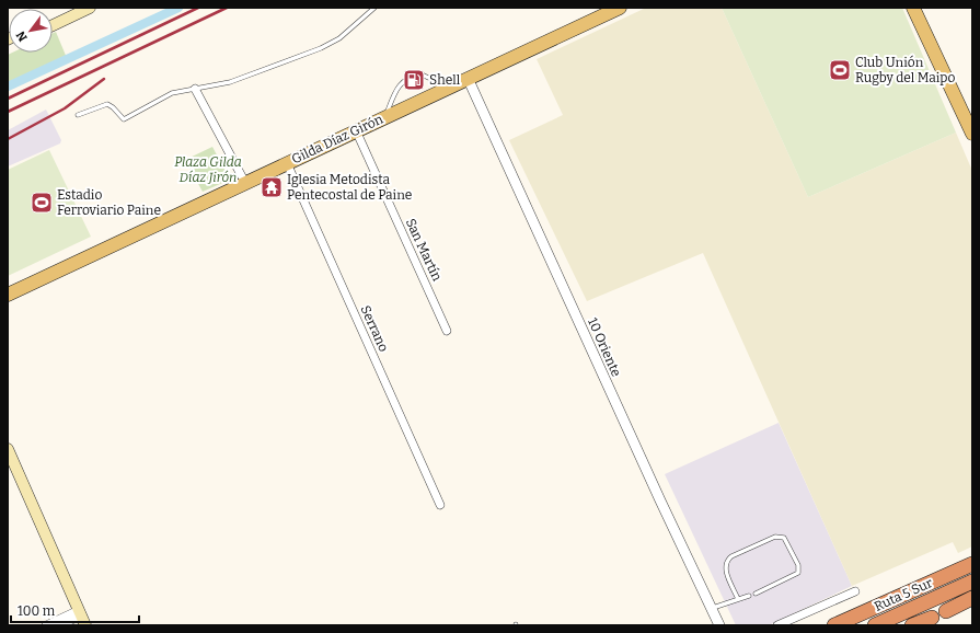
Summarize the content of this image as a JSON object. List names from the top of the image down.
{
  "streets": {
    "highway": ["Ruta 5 Sur"],
    "main road": ["Gilda Díaz Girón"],
    "street": ["San Martín", "Serrano", "10 Oriente"]
  },
  "crossings": [
    ["Gilda Díaz Girón", "San Martín"],
    ["Gilda Díaz Girón", "Serrano"],
    ["Gilda Díaz Girón", "10 Oriente"]
  ],
  "parks": ["Plaza Gilda Díaz Jirón"],
  "places": {
    "sports": ["Club Unión Rugby del Maipo", "Estadio Ferroviario Paine"],
    "fuel station": ["Shell"],
    "temple": ["Iglesia Metodista Pentecostal de Paine"]
  },
  "scale_bar": "100 m",
  "north": "bottom left"
}
